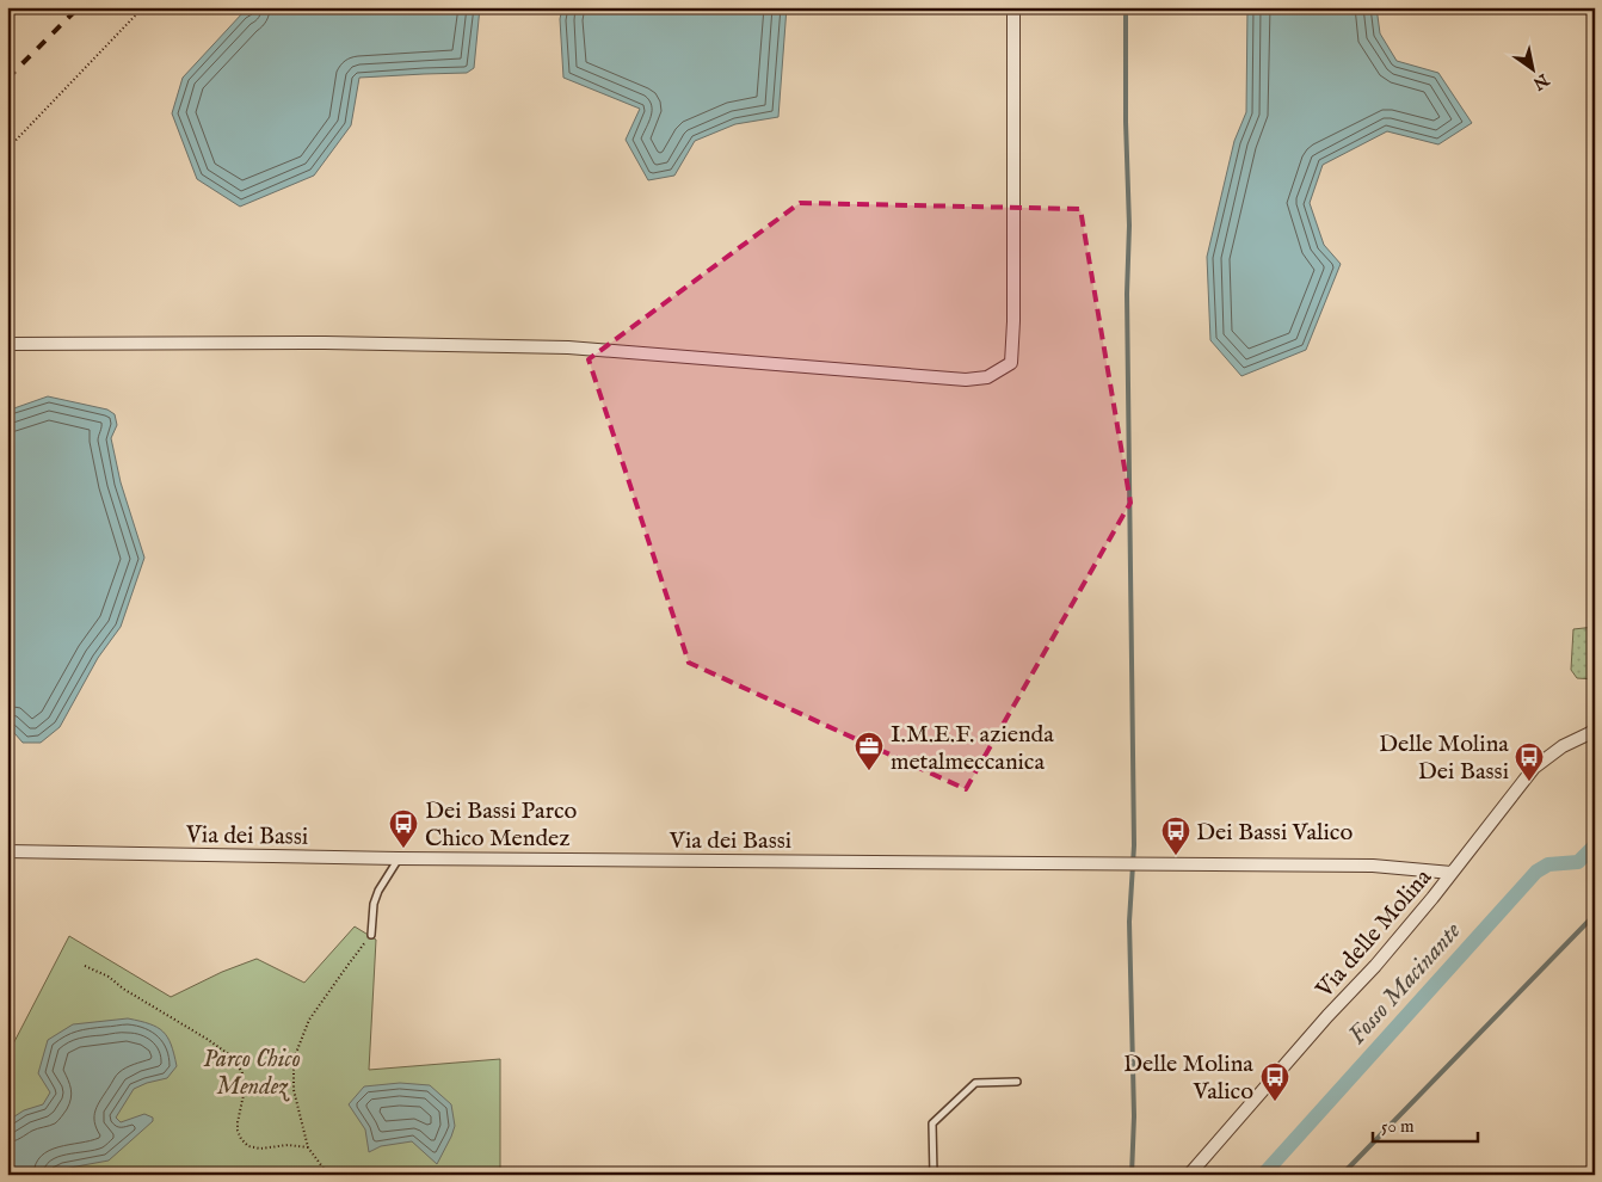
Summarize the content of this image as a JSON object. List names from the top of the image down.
{
  "streets": {
    "street": ["Via dei Bassi", "Via delle Molina"]
  },
  "crossings": [
    ["Via dei Bassi", "Via delle Molina"]
  ],
  "water": ["Fosso Macinante"],
  "parks": ["Parco Chico Mendez"],
  "places": {
    "office": ["I.M.E.F. azienda metalmeccanica"],
    "bus stop": [
      "Delle Molina Dei Bassi",
      "Dei Bassi Parco Chico Mendez",
      "Dei Bassi Valico",
      "Delle Molina Valico"
    ]
  },
  "scale_bar": "50 m",
  "north": "bottom right"
}
